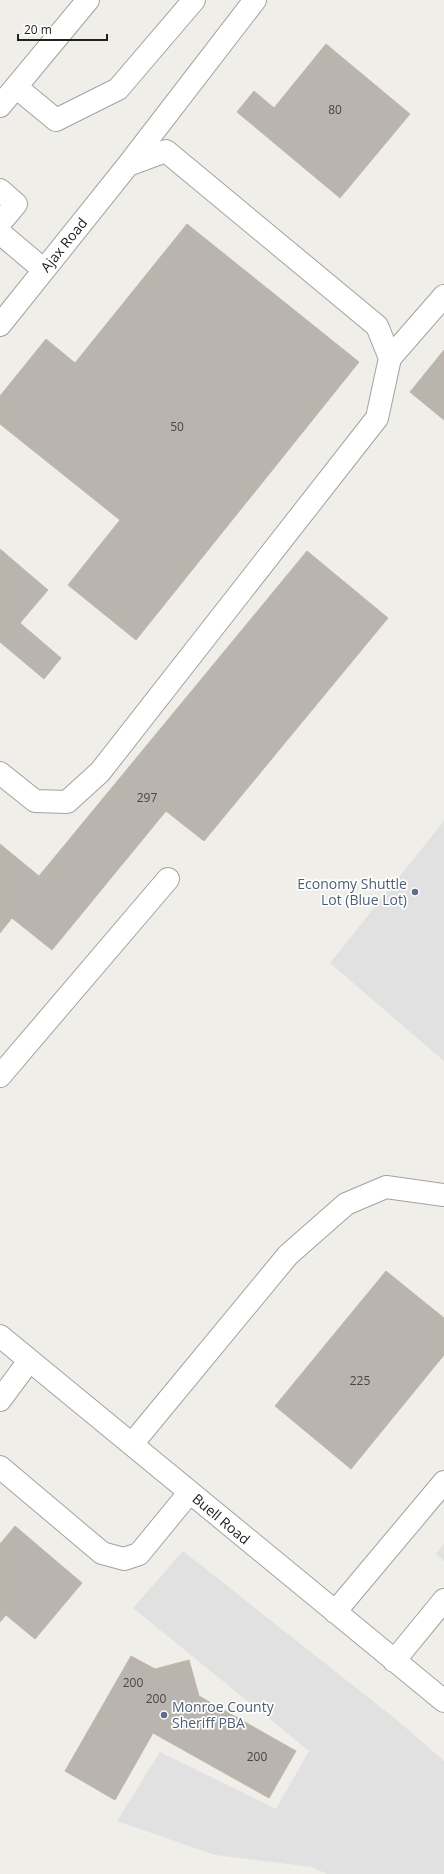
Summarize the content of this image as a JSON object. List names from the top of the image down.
{
  "streets": {
    "street": ["Ajax Road", "Buell Road"]
  },
  "places": ["Economy Shuttle Lot (Blue Lot)", "Monroe County Sheriff PBA"],
  "house_numbers": [
    "80",
    "50",
    "297",
    "225",
    "200",
    "200",
    "200"
  ],
  "scale_bar": "20 m"
}
